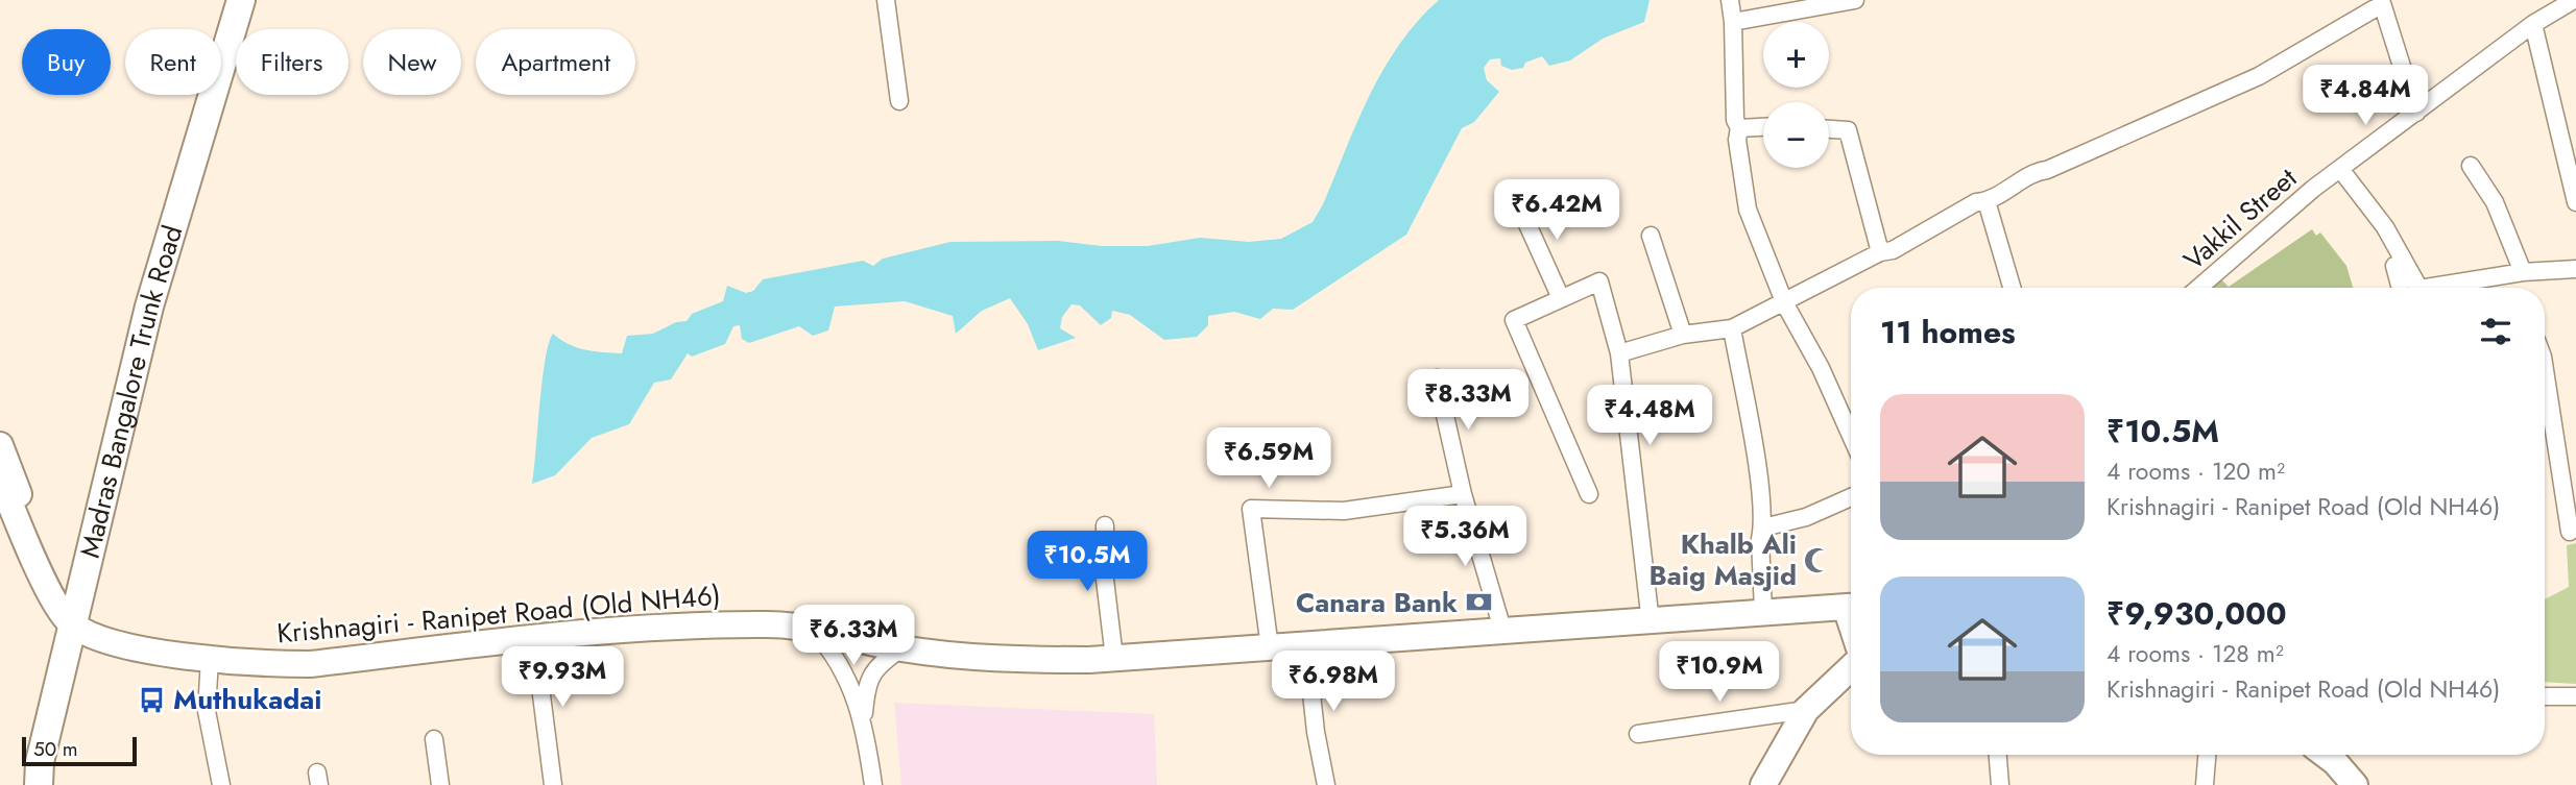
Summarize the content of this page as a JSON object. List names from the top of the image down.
{
  "streets": {
    "highway": ["Madras Bangalore Trunk Road"],
    "main road": ["Krishnagiri - Ranipet Road (Old NH46)"],
    "street": ["Vakkil Street"]
  },
  "crossings": [
    ["Madras Bangalore Trunk Road", "Krishnagiri - Ranipet Road (Old NH46)"]
  ],
  "places": {
    "mosque": ["Khalb Ali Baig Masjid"],
    "bank": ["Canara Bank"],
    "bus stop": ["Muthukadai"]
  },
  "scale_bar": "50 m",
  "page": {
    "map_buttons": ["+", "−"],
    "chip": [
      "Buy",
      "Rent",
      "Filters",
      "New",
      "Apartment"
    ],
    "price": [
      "₹4.84M",
      "₹6.42M",
      "₹8.33M",
      "₹4.48M",
      "₹6.59M",
      "₹5.36M",
      "₹10.5M",
      "₹6.33M",
      "₹10.9M",
      "₹9.93M",
      "₹6.98M"
    ],
    "heading": "11 homes",
    "list": [
      {
        "name": "₹10.5M",
        "note": "4 rooms · 120 m² · Krishnagiri - Ranipet Road (Old NH46)"
      },
      {
        "name": "₹9,930,000",
        "note": "4 rooms · 128 m² · Krishnagiri - Ranipet Road (Old NH46)"
      }
    ],
    "scale": "50 m"
  }
}
